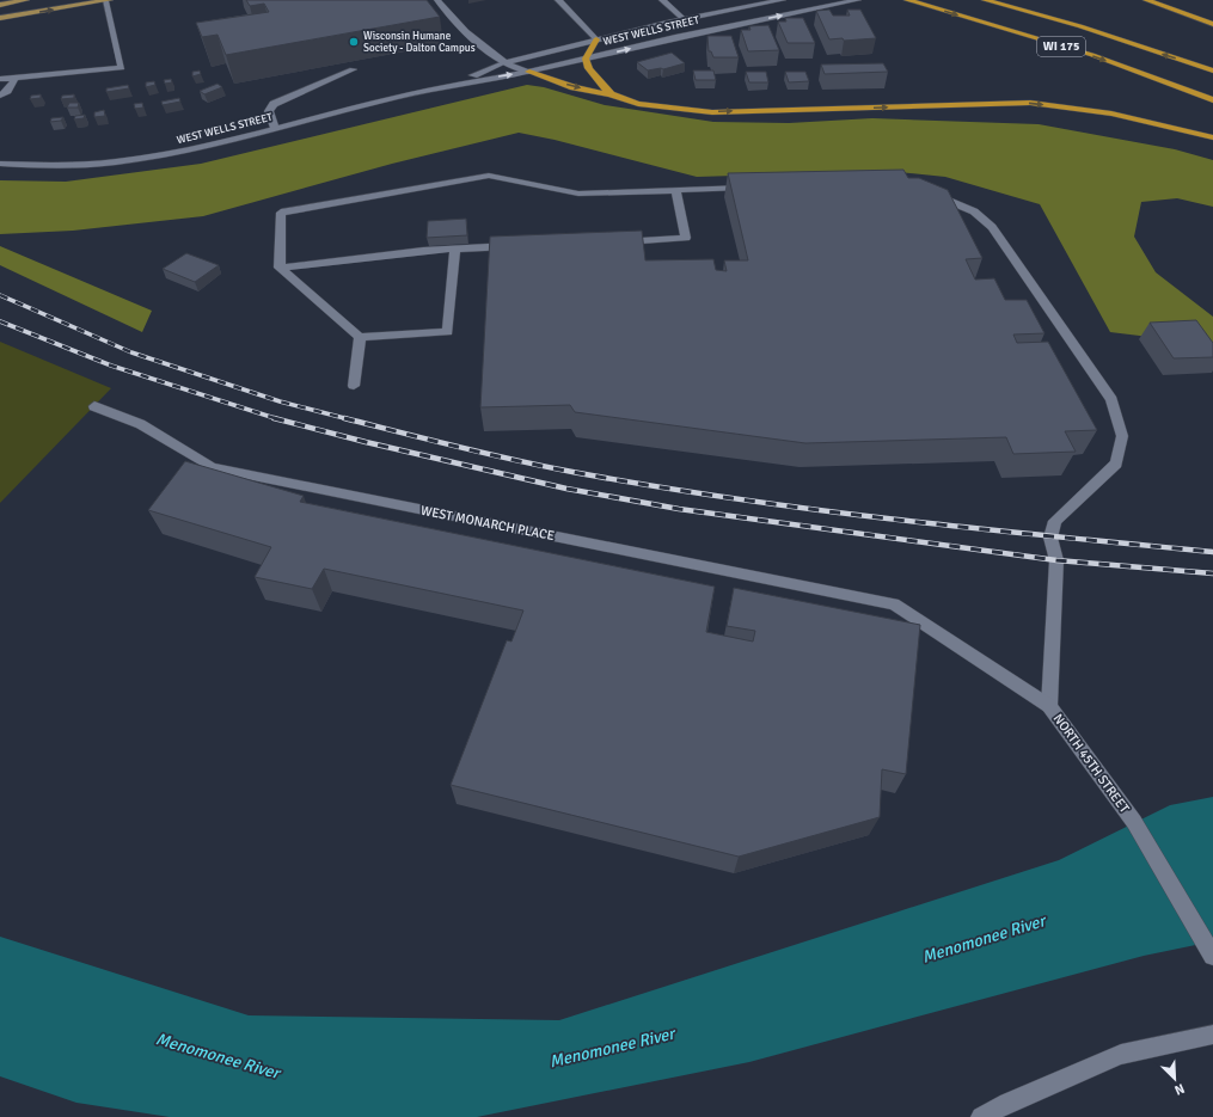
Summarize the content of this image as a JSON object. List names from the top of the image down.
{
  "streets": {
    "highway": ["WI 175"],
    "street": ["WEST WELLS STREET", "WEST MONARCH PLACE", "NORTH 45TH STREET"]
  },
  "crossings": [
    ["WEST MONARCH PLACE", "NORTH 45TH STREET"]
  ],
  "water": ["Menomonee River"],
  "places": ["Wisconsin Humane Society - Dalton Campus"],
  "north": "bottom right"
}
